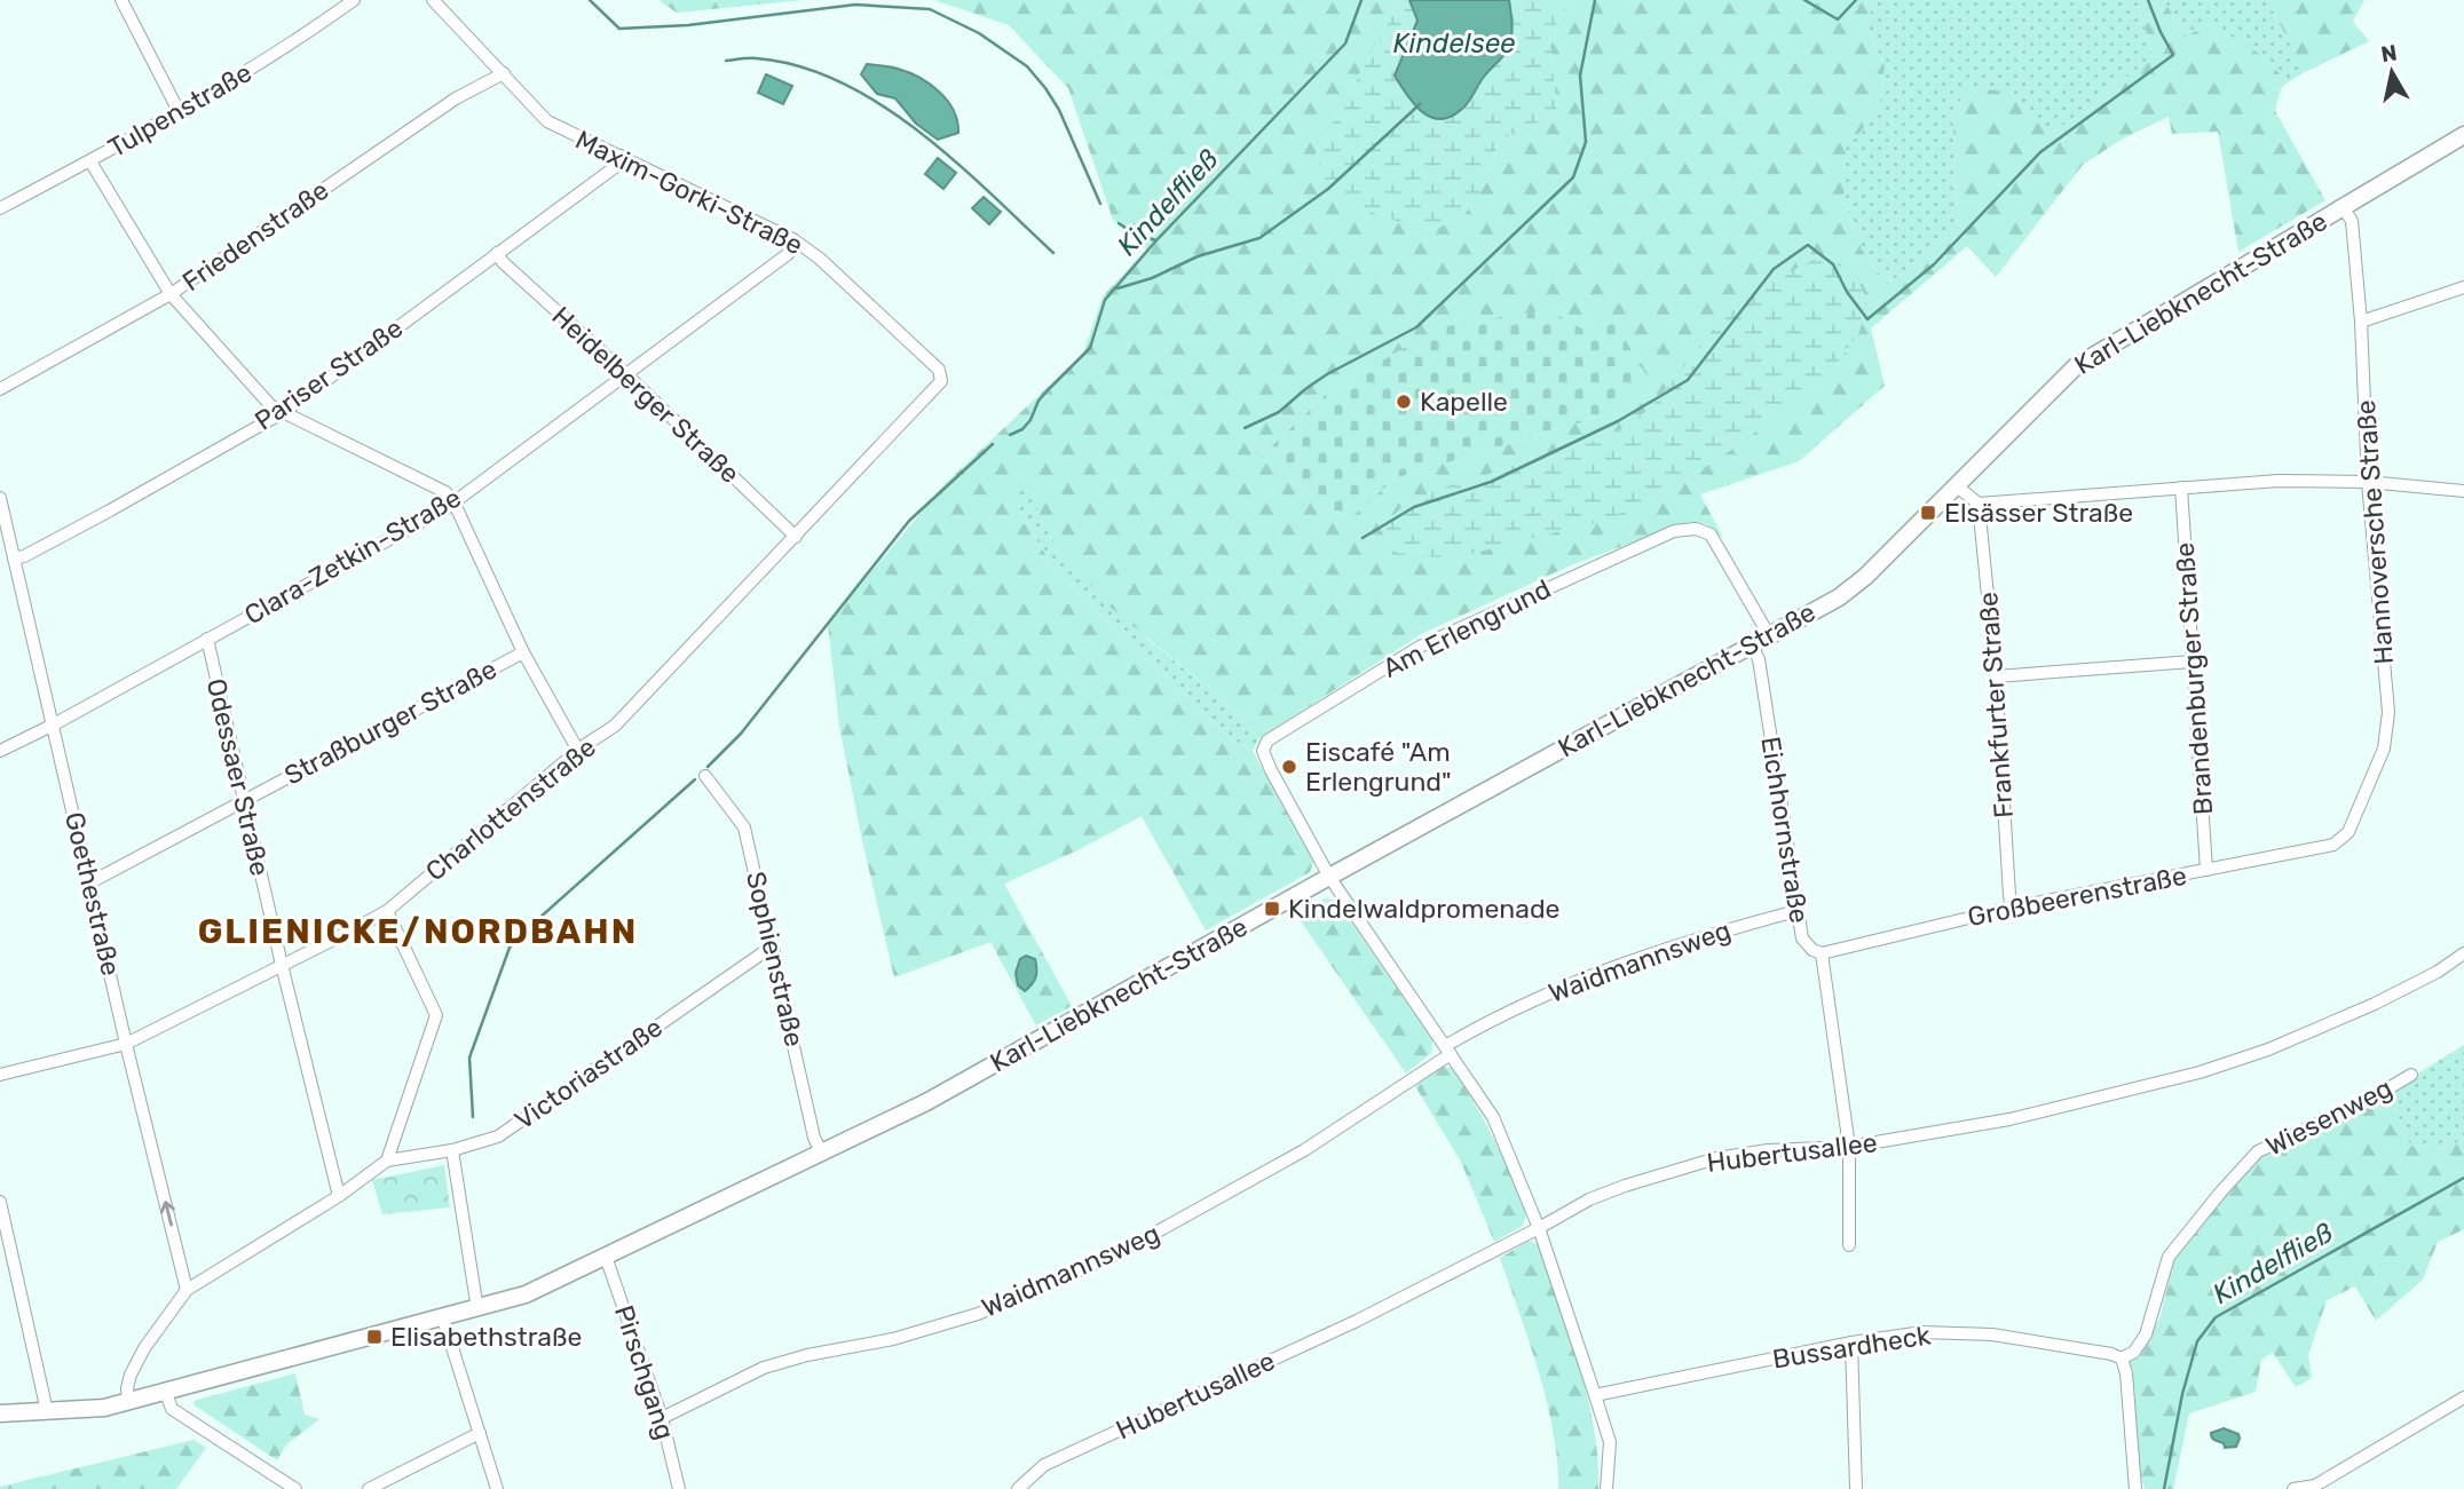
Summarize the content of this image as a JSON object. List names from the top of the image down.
{
  "streets": {
    "street": [
      "Tulpenstraße",
      "Maxim-Gorki-Straße",
      "Friedenstraße",
      "Karl-Liebknecht-Straße",
      "Pariser Straße",
      "Heidelberger Straße",
      "Hannoversche Straße",
      "Clara-Zetkin-Straße",
      "Am Erlengrund",
      "Brandenburger Straße",
      "Frankfurter Straße",
      "Straßburger Straße",
      "Odessaer Straße",
      "Charlottenstraße",
      "Eichhornstraße",
      "Goethestraße",
      "Großbeerenstraße",
      "Sophienstraße",
      "Waidmannsweg",
      "Victoriastraße",
      "Wiesenweg",
      "Hubertusallee",
      "Bussardheck",
      "Pirschgang"
    ]
  },
  "crossings": [
    ["Maxim-Gorki-Straße", "Friedenstraße"],
    ["Maxim-Gorki-Straße", "Pariser Straße"],
    ["Maxim-Gorki-Straße", "Clara-Zetkin-Straße"],
    ["Maxim-Gorki-Straße", "Charlottenstraße"],
    ["Karl-Liebknecht-Straße", "Hannoversche Straße"],
    ["Karl-Liebknecht-Straße", "Am Erlengrund"],
    ["Karl-Liebknecht-Straße", "Eichhornstraße"],
    ["Karl-Liebknecht-Straße", "Sophienstraße"],
    ["Karl-Liebknecht-Straße", "Pirschgang"],
    ["Pariser Straße", "Heidelberger Straße"],
    ["Pariser Straße", "Goethestraße"],
    ["Heidelberger Straße", "Clara-Zetkin-Straße"],
    ["Heidelberger Straße", "Charlottenstraße"],
    ["Hannoversche Straße", "Großbeerenstraße"],
    ["Clara-Zetkin-Straße", "Odessaer Straße"],
    ["Clara-Zetkin-Straße", "Goethestraße"],
    ["Brandenburger Straße", "Großbeerenstraße"],
    ["Frankfurter Straße", "Großbeerenstraße"],
    ["Straßburger Straße", "Odessaer Straße"],
    ["Straßburger Straße", "Goethestraße"],
    ["Odessaer Straße", "Charlottenstraße"],
    ["Charlottenstraße", "Goethestraße"],
    ["Eichhornstraße", "Großbeerenstraße"],
    ["Eichhornstraße", "Waidmannsweg"],
    ["Eichhornstraße", "Hubertusallee"],
    ["Sophienstraße", "Victoriastraße"],
    ["Waidmannsweg", "Pirschgang"],
    ["Wiesenweg", "Bussardheck"]
  ],
  "districts": ["GLIENICKE/NORDBAHN"],
  "water": ["Kindelsee", "Kindelfließ"],
  "places": {
    "other": ["Kapelle", "Eiscafé \"Am Erlengrund\""],
    "transit": ["Elsässer Straße", "Kindelwaldpromenade", "Elisabethstraße"]
  },
  "north": "top"
}
